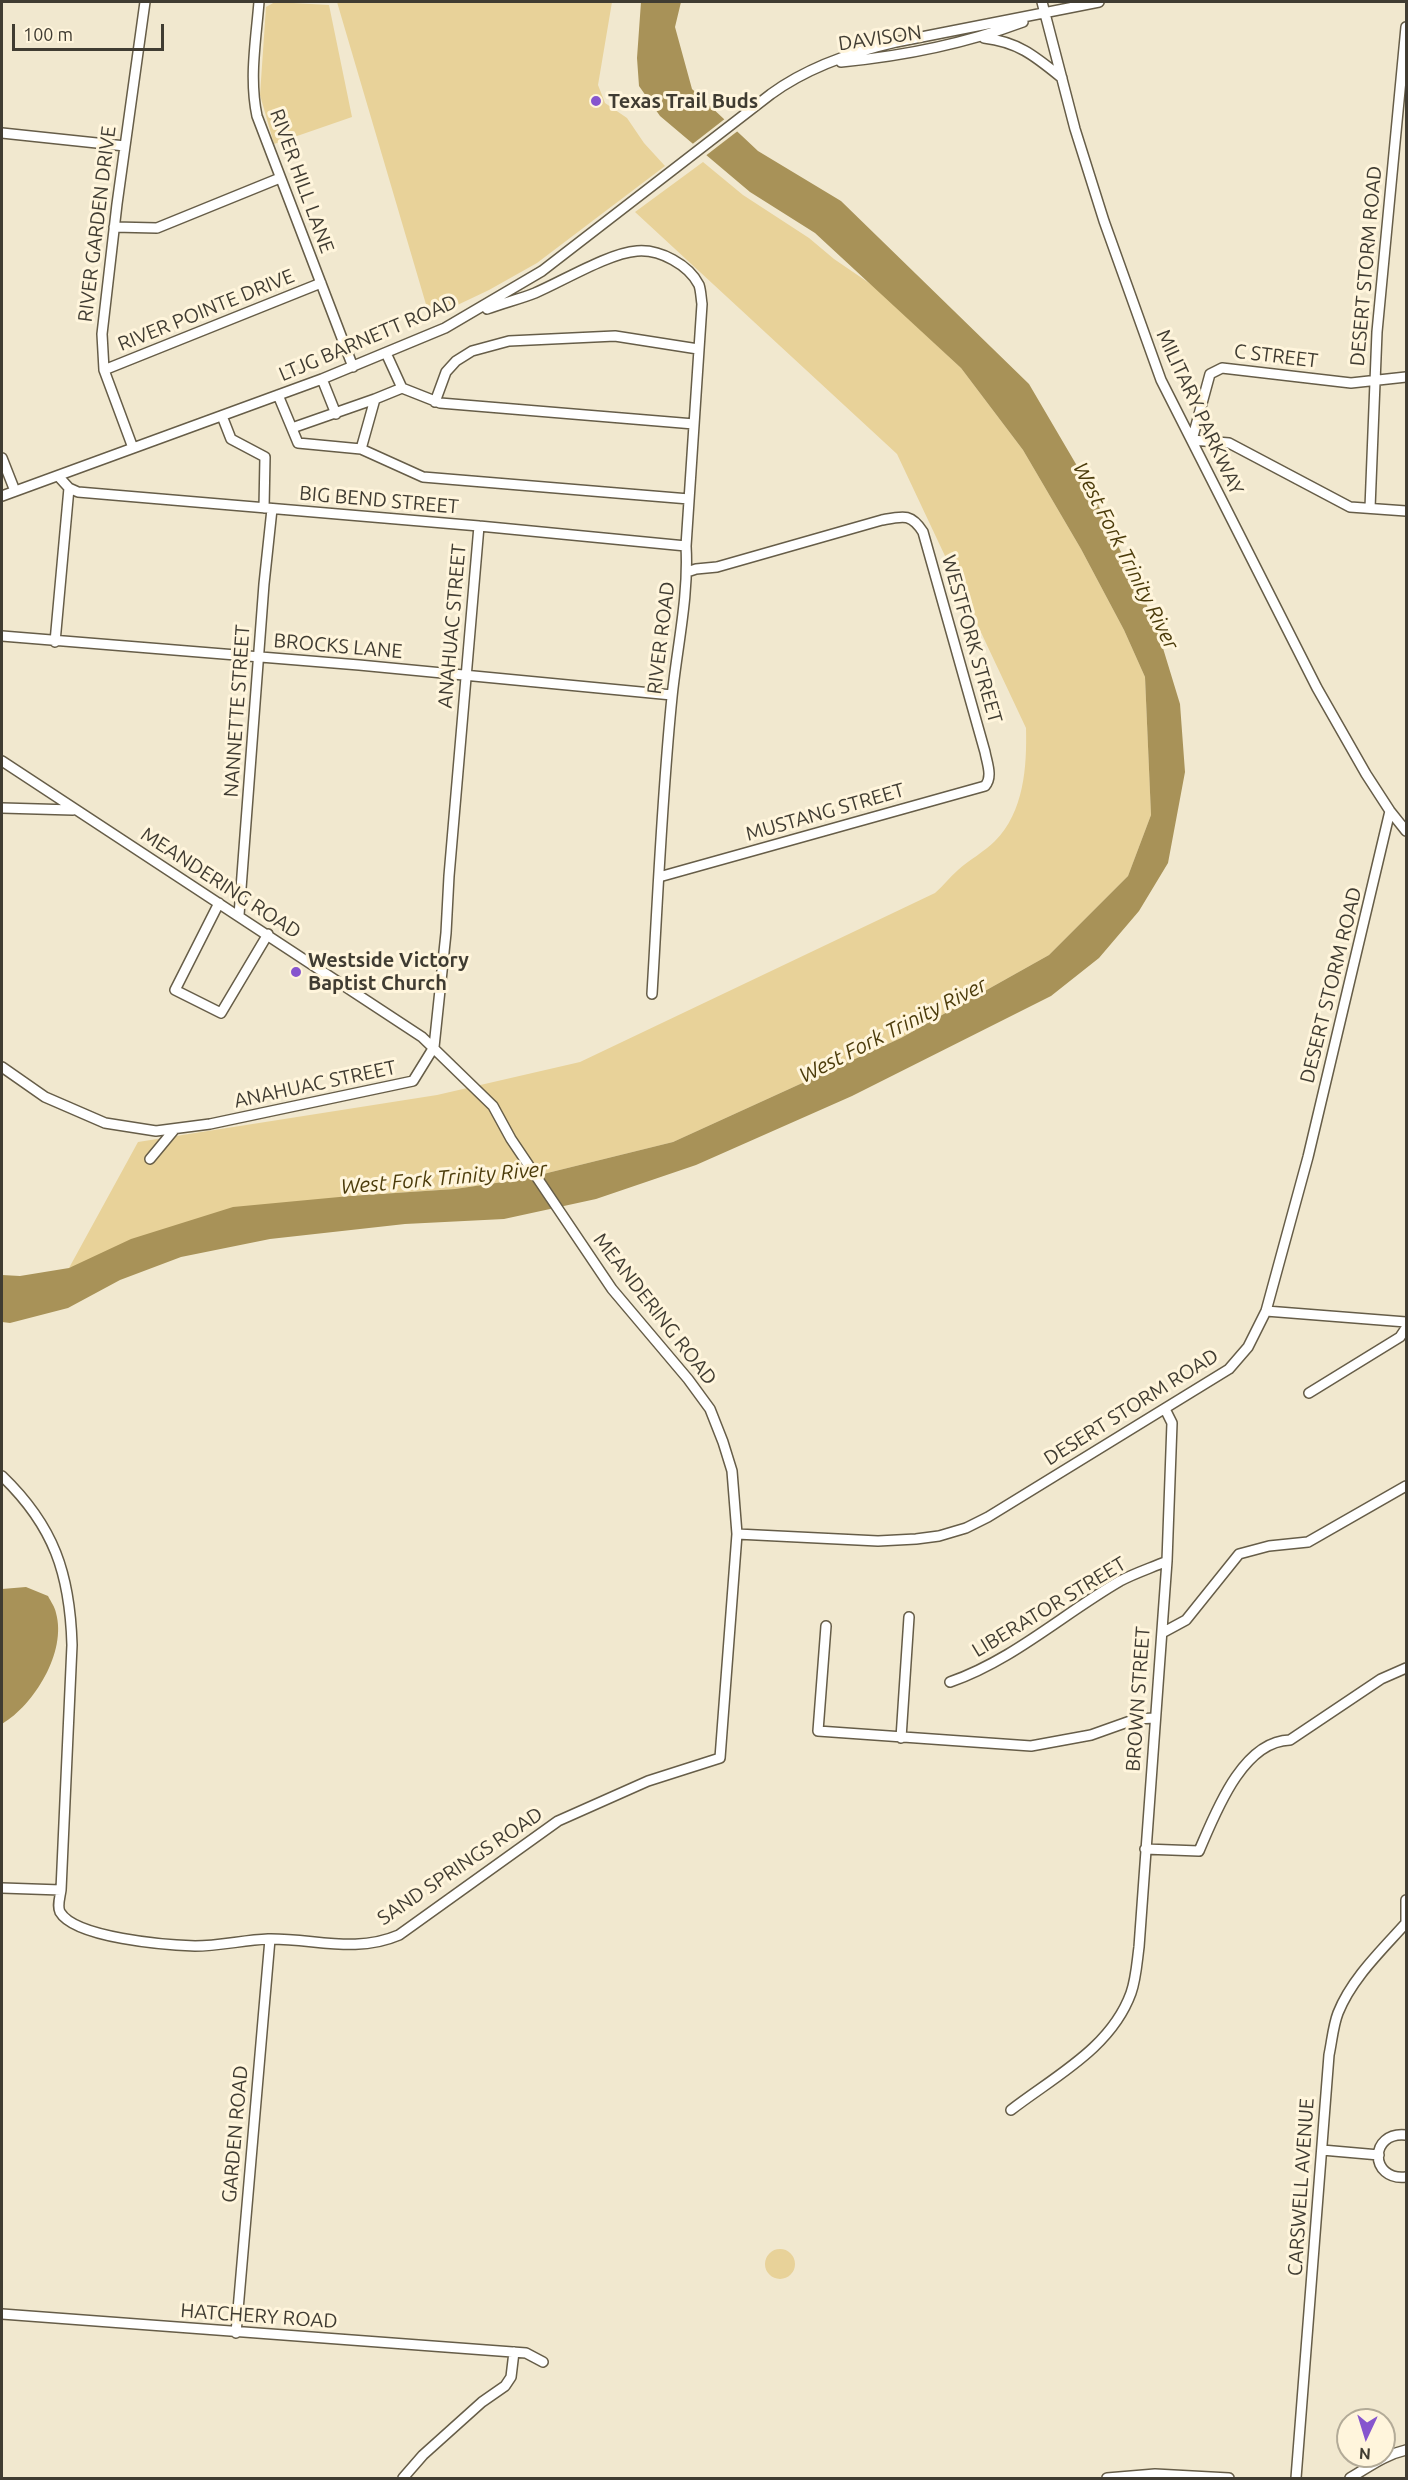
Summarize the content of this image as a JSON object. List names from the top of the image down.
{
  "streets": {
    "street": [
      "DAVISON",
      "RIVER HILL LANE",
      "RIVER GARDEN DRIVE",
      "DESERT STORM ROAD",
      "RIVER POINTE DRIVE",
      "LTJG BARNETT ROAD",
      "C STREET",
      "MILITARY PARKWAY",
      "BIG BEND STREET",
      "ANAHUAC STREET",
      "RIVER ROAD",
      "WESTFORK STREET",
      "BROCKS LANE",
      "NANNETTE STREET",
      "MUSTANG STREET",
      "MEANDERING ROAD",
      "LIBERATOR STREET",
      "BROWN STREET",
      "SAND SPRINGS ROAD",
      "GARDEN ROAD",
      "CARSWELL AVENUE",
      "HATCHERY ROAD"
    ]
  },
  "crossings": [
    ["DAVISON", "LTJG BARNETT ROAD"],
    ["DAVISON", "MILITARY PARKWAY"],
    ["RIVER HILL LANE", "RIVER POINTE DRIVE"],
    ["RIVER HILL LANE", "LTJG BARNETT ROAD"],
    ["RIVER GARDEN DRIVE", "RIVER POINTE DRIVE"],
    ["RIVER GARDEN DRIVE", "LTJG BARNETT ROAD"],
    ["DESERT STORM ROAD", "C STREET"],
    ["DESERT STORM ROAD", "MILITARY PARKWAY"],
    ["DESERT STORM ROAD", "MEANDERING ROAD"],
    ["DESERT STORM ROAD", "BROWN STREET"],
    ["LTJG BARNETT ROAD", "RIVER ROAD"],
    ["LTJG BARNETT ROAD", "NANNETTE STREET"],
    ["C STREET", "MILITARY PARKWAY"],
    ["BIG BEND STREET", "ANAHUAC STREET"],
    ["BIG BEND STREET", "RIVER ROAD"],
    ["BIG BEND STREET", "NANNETTE STREET"],
    ["ANAHUAC STREET", "BROCKS LANE"],
    ["ANAHUAC STREET", "MEANDERING ROAD"],
    ["RIVER ROAD", "WESTFORK STREET"],
    ["RIVER ROAD", "BROCKS LANE"],
    ["RIVER ROAD", "MUSTANG STREET"],
    ["WESTFORK STREET", "MUSTANG STREET"],
    ["BROCKS LANE", "NANNETTE STREET"],
    ["NANNETTE STREET", "MEANDERING ROAD"],
    ["MEANDERING ROAD", "SAND SPRINGS ROAD"],
    ["LIBERATOR STREET", "BROWN STREET"],
    ["SAND SPRINGS ROAD", "GARDEN ROAD"],
    ["GARDEN ROAD", "HATCHERY ROAD"]
  ],
  "water": ["West Fork Trinity River"],
  "places": ["Texas Trail Buds", "Westside Victory Baptist Church"],
  "scale_bar": "100 m",
  "north": "bottom"
}
